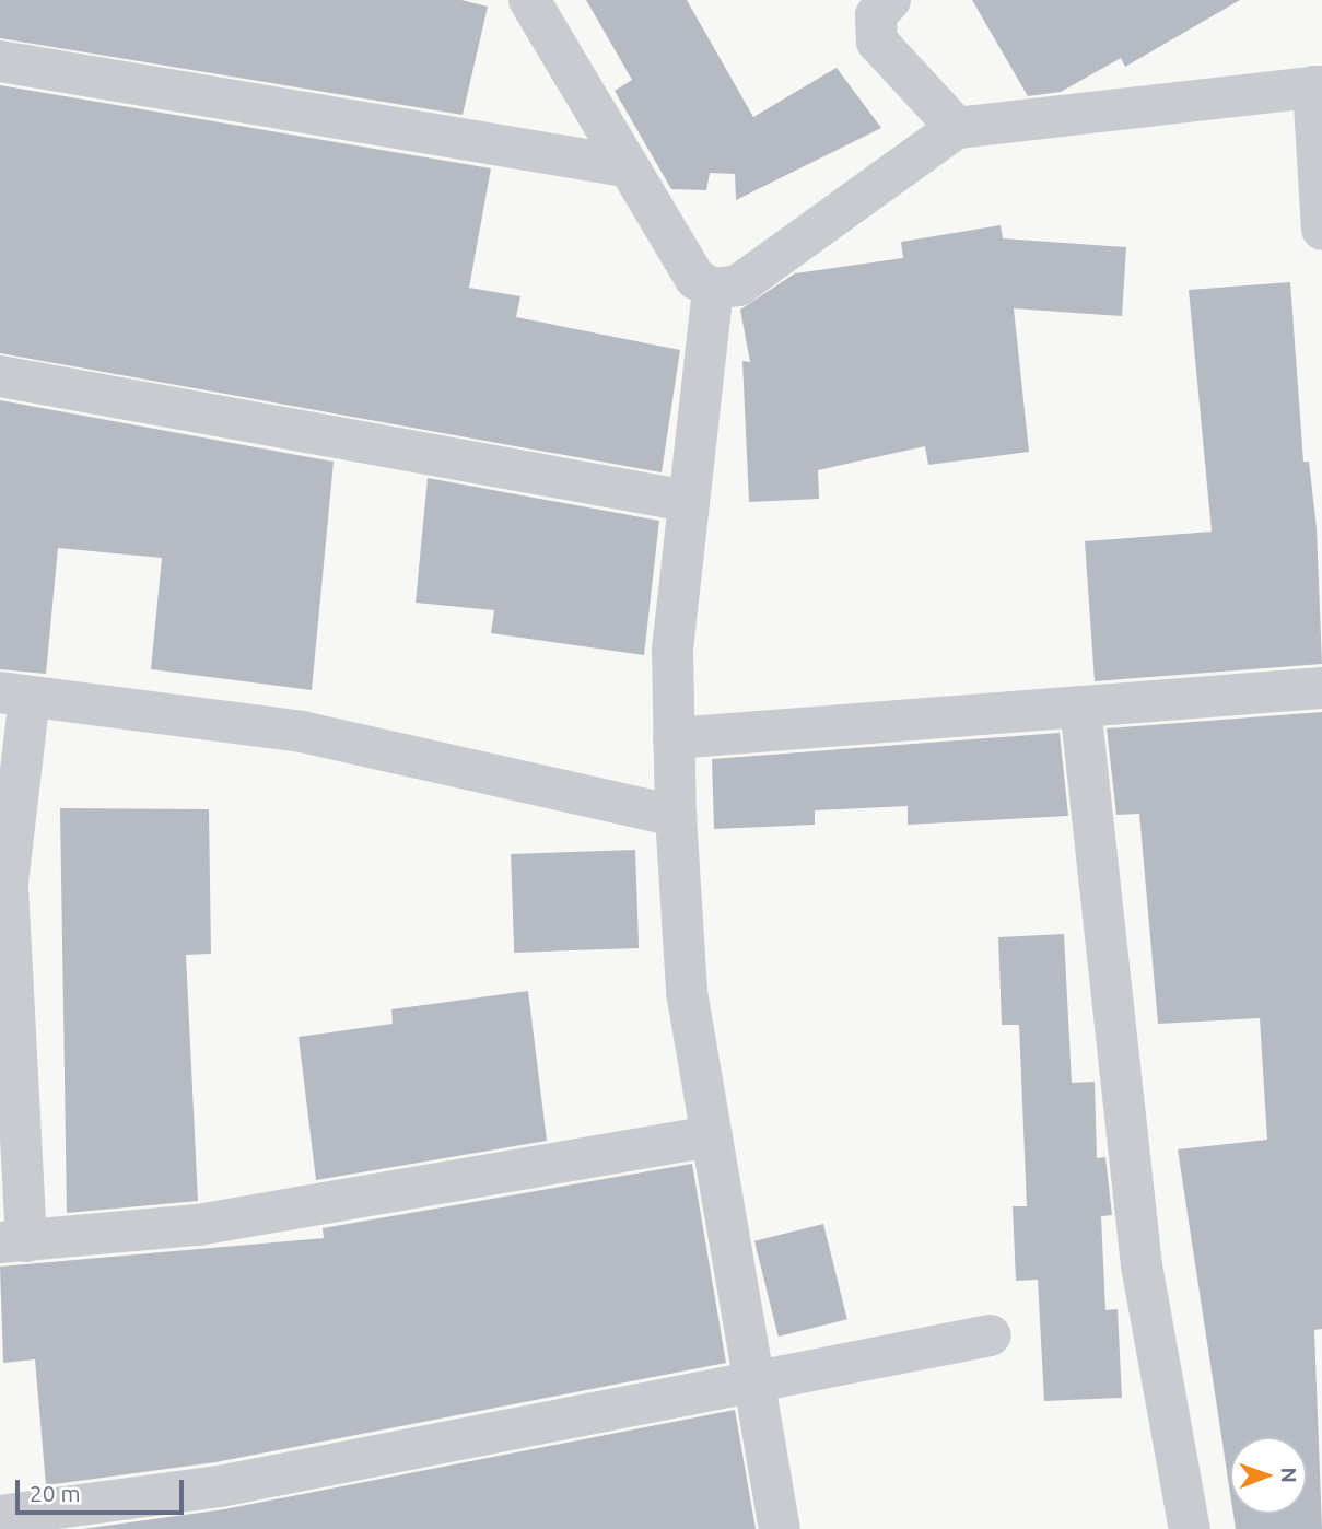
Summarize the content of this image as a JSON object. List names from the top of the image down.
{
  "scale_bar": "20 m",
  "north": "right"
}
